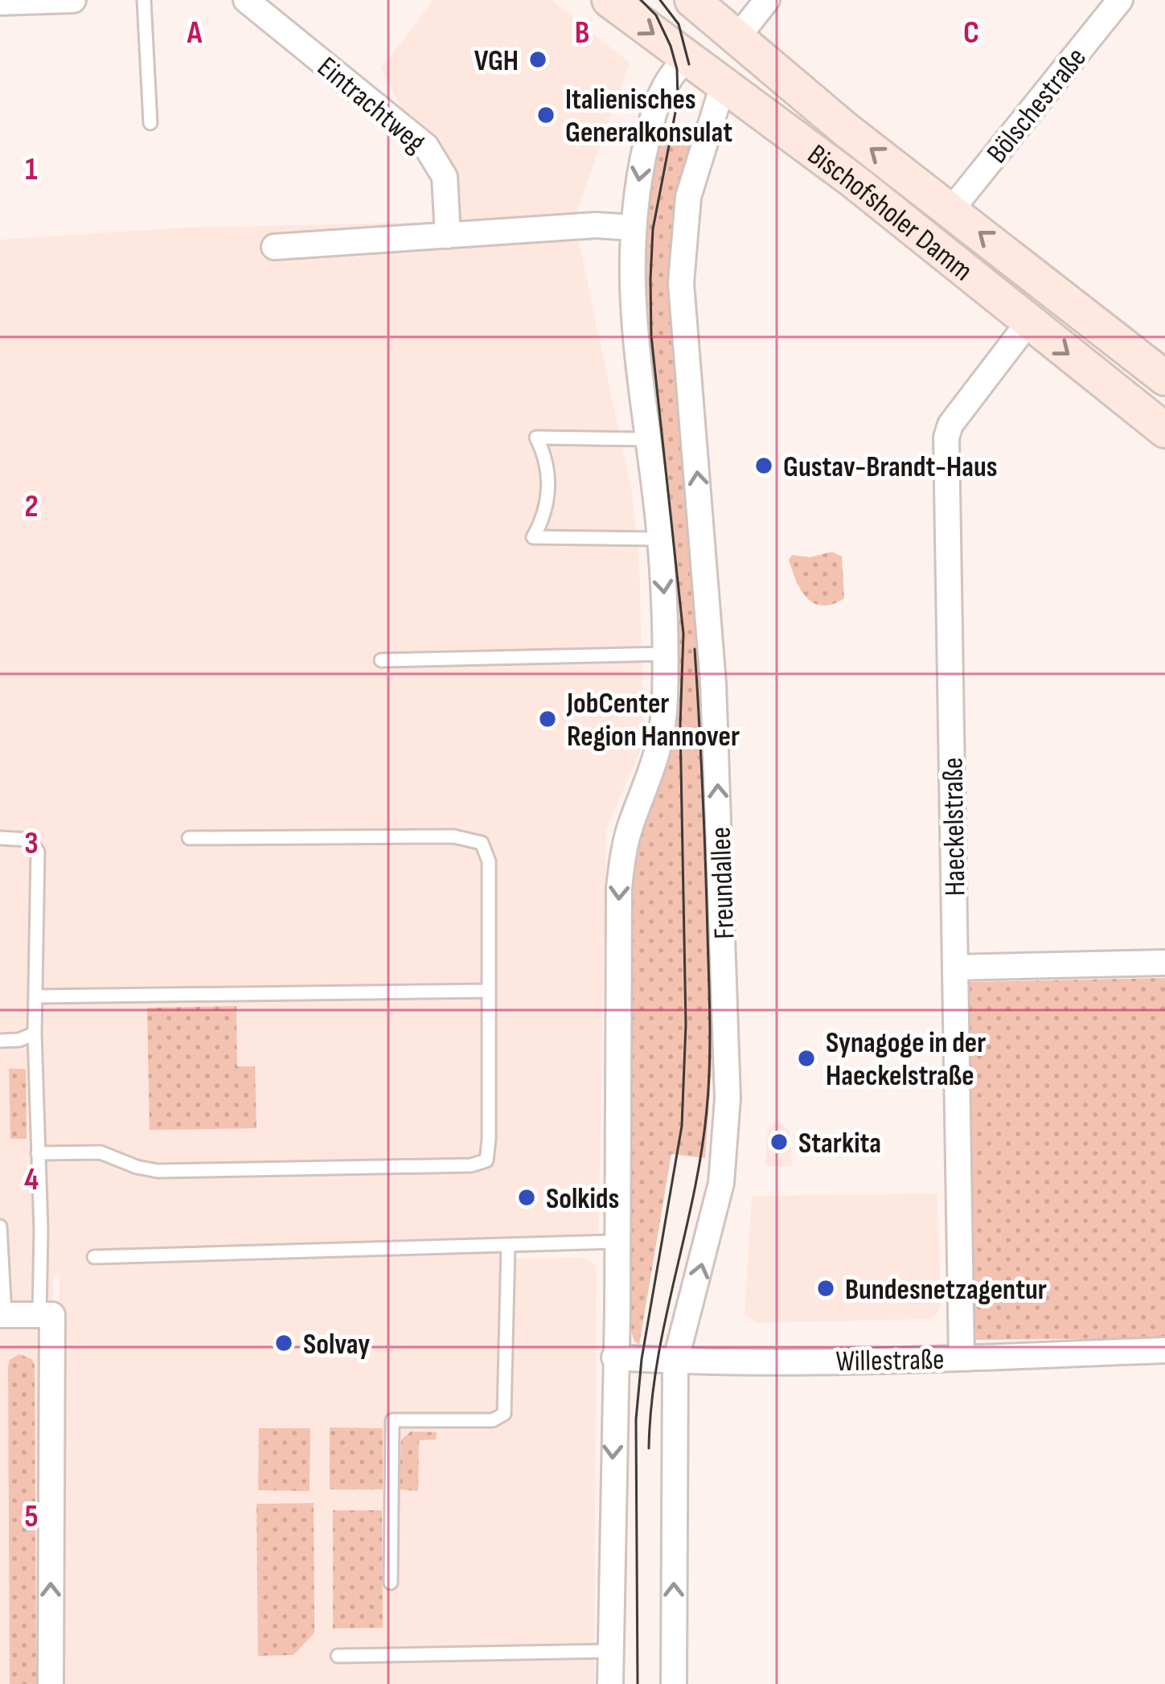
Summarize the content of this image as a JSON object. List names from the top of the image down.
{
  "streets": {
    "main road": ["Bischofsholer Damm"],
    "street": [
      "Eintrachtweg",
      "Bölschestraße",
      "Haeckelstraße",
      "Freundallee",
      "Willestraße"
    ]
  },
  "crossings": [
    ["Bölschestraße", "Bischofsholer Damm"],
    ["Bischofsholer Damm", "Haeckelstraße"],
    ["Bischofsholer Damm", "Freundallee"],
    ["Haeckelstraße", "Willestraße"],
    ["Freundallee", "Willestraße"]
  ],
  "places": [
    "VGH",
    "Italienisches Generalkonsulat",
    "Gustav-Brandt-Haus",
    "JobCenter Region Hannover",
    "Synagoge in der Haeckelstraße",
    "Starkita",
    "Solkids",
    "Bundesnetzagentur",
    "Solvay"
  ],
  "grid": {
    "columns": ["A", "B", "C"],
    "rows": [
      "1",
      "2",
      "3",
      "4",
      "5"
    ]
  }
}
